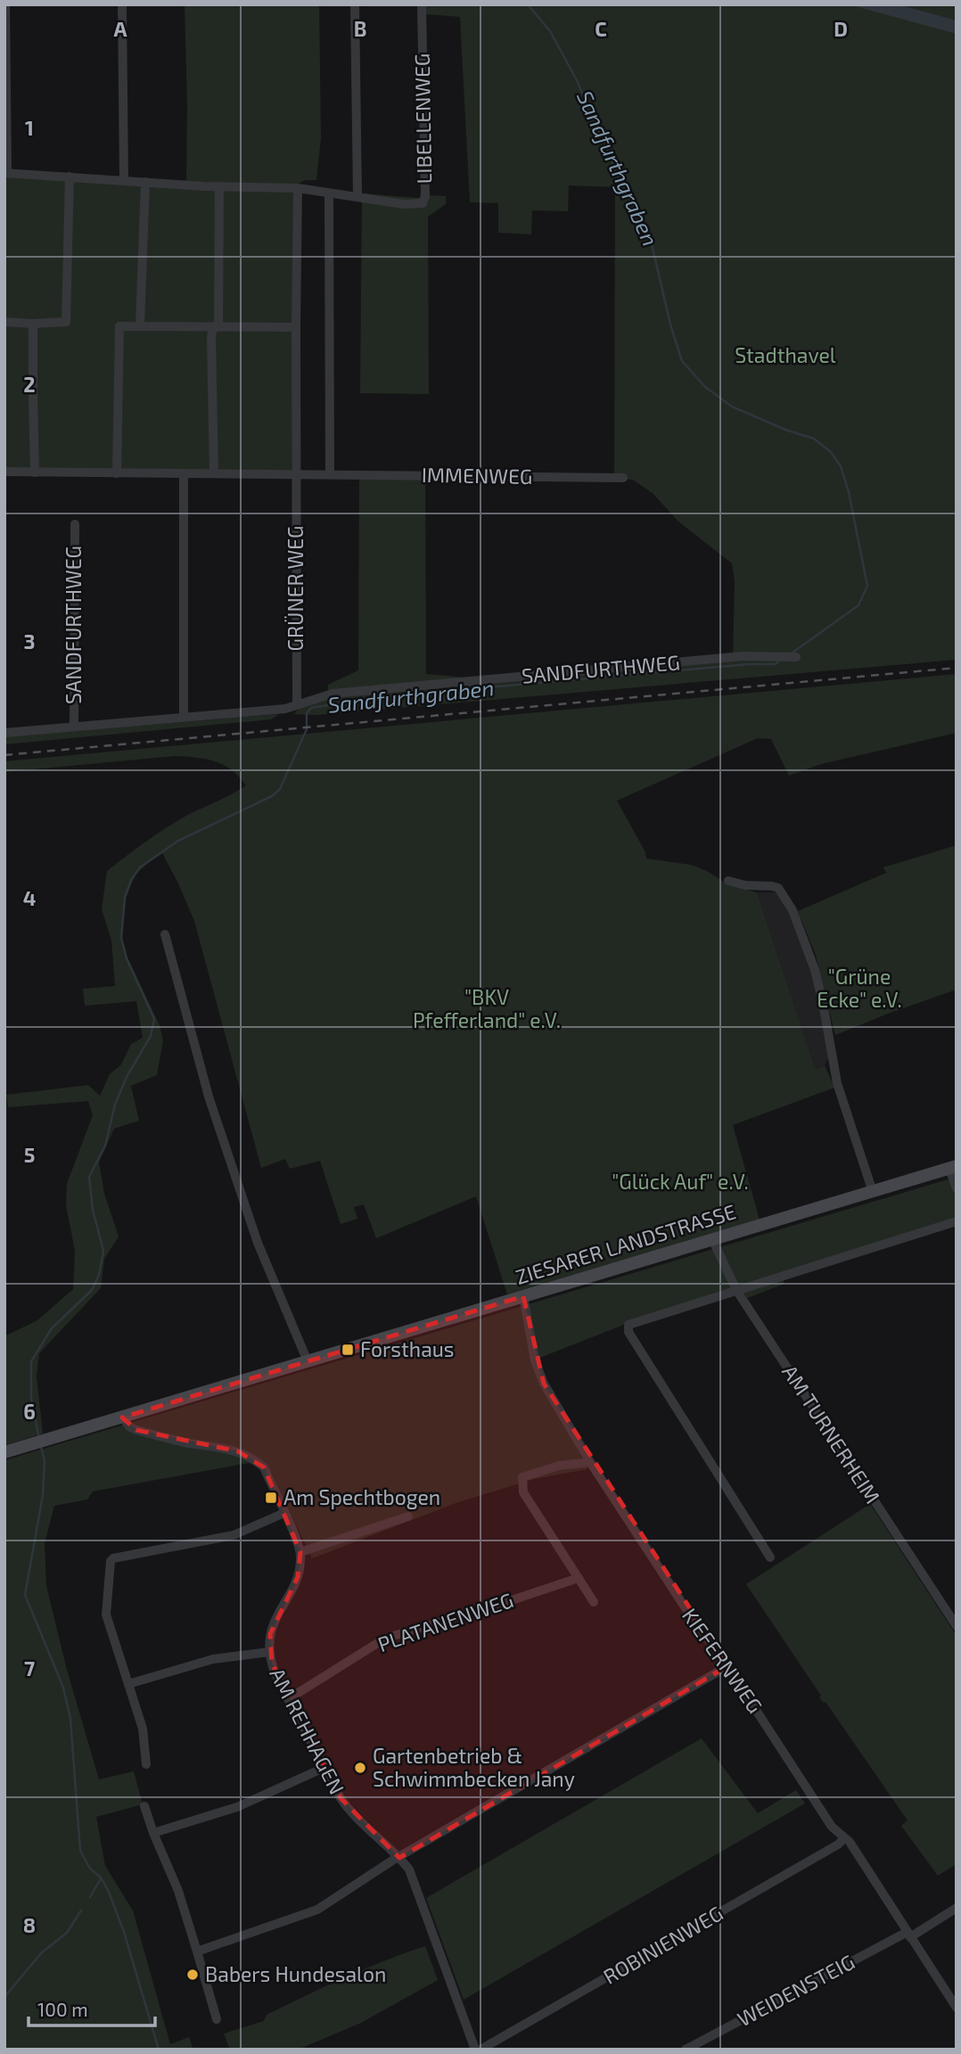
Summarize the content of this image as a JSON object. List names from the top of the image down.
{
  "streets": {
    "main road": ["ZIESARER LANDSTRASSE"],
    "street": [
      "LIBELLENWEG",
      "IMMENWEG",
      "GRÜNER WEG",
      "SANDFURTHWEG",
      "AM TURNERHEIM",
      "PLATANENWEG",
      "KIEFERNWEG",
      "AM REHHAGEN",
      "ROBINIENWEG",
      "WEIDENSTEIG"
    ]
  },
  "crossings": [
    ["IMMENWEG", "GRÜNER WEG"],
    ["GRÜNER WEG", "SANDFURTHWEG"],
    ["ZIESARER LANDSTRASSE", "AM TURNERHEIM"],
    ["ZIESARER LANDSTRASSE", "KIEFERNWEG"],
    ["PLATANENWEG", "AM REHHAGEN"],
    ["KIEFERNWEG", "ROBINIENWEG"],
    ["KIEFERNWEG", "WEIDENSTEIG"]
  ],
  "water": ["Sandfurthgraben"],
  "parks": [
    "Stadthavel",
    "\"Grüne Ecke\" e.V.",
    "\"BKV Pfefferland\" e.V.",
    "\"Glück Auf\" e.V."
  ],
  "places": {
    "transit": ["Forsthaus", "Am Spechtbogen"],
    "other": ["Gartenbetrieb & Schwimmbecken Jany", "Babers Hundesalon"]
  },
  "scale_bar": "100 m",
  "grid": {
    "columns": [
      "A",
      "B",
      "C",
      "D"
    ],
    "rows": [
      "1",
      "2",
      "3",
      "4",
      "5",
      "6",
      "7",
      "8"
    ]
  }
}
